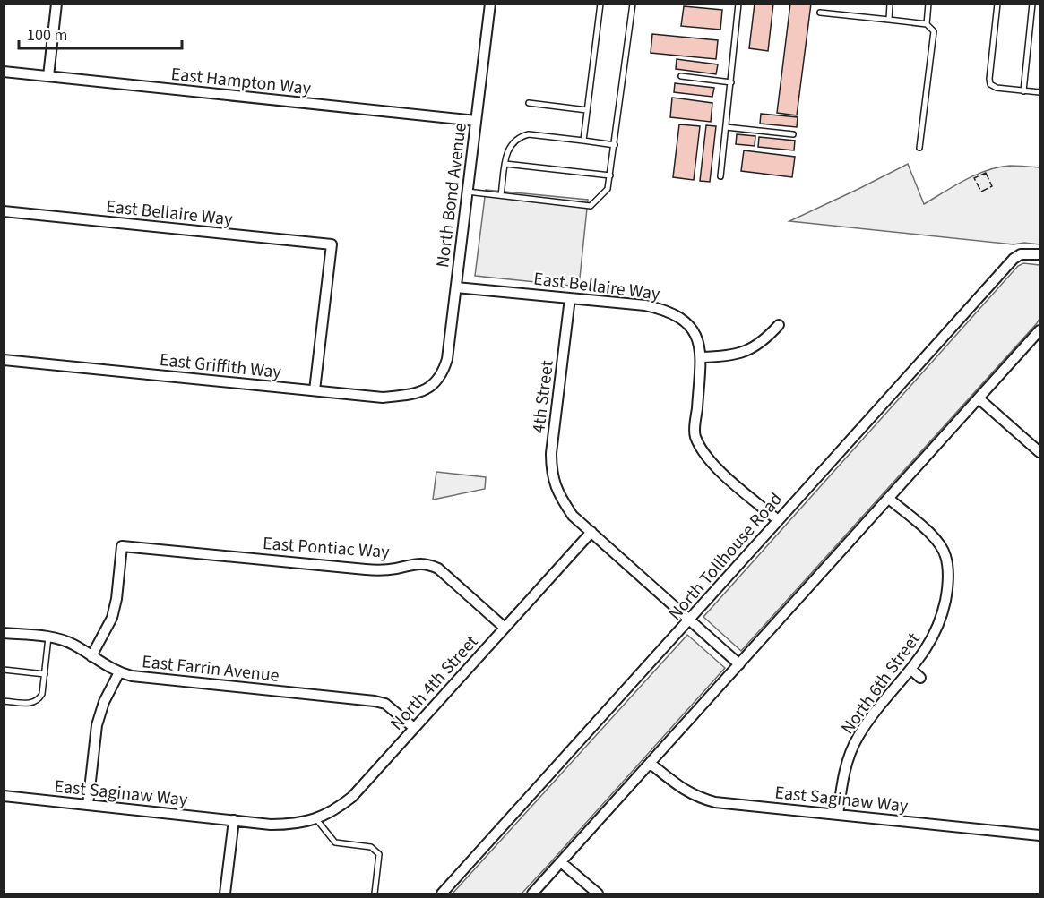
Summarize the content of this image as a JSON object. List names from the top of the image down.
{
  "streets": {
    "street": [
      "East Hampton Way",
      "North Bond Avenue",
      "East Bellaire Way",
      "East Griffith Way",
      "4th Street",
      "East Pontiac Way",
      "North Tollhouse Road",
      "East Farrin Avenue",
      "North 4th Street",
      "North 6th Street",
      "East Saginaw Way"
    ]
  },
  "crossings": [
    ["East Hampton Way", "North Bond Avenue"],
    ["North Bond Avenue", "East Bellaire Way"],
    ["North Bond Avenue", "East Griffith Way"],
    ["East Bellaire Way", "East Griffith Way"],
    ["East Bellaire Way", "4th Street"],
    ["East Bellaire Way", "North Tollhouse Road"],
    ["4th Street", "North 4th Street"],
    ["East Pontiac Way", "East Farrin Avenue"],
    ["East Pontiac Way", "North 4th Street"],
    ["East Farrin Avenue", "North 4th Street"],
    ["North 4th Street", "East Saginaw Way"],
    ["North 6th Street", "East Saginaw Way"]
  ],
  "scale_bar": "100 m"
}
